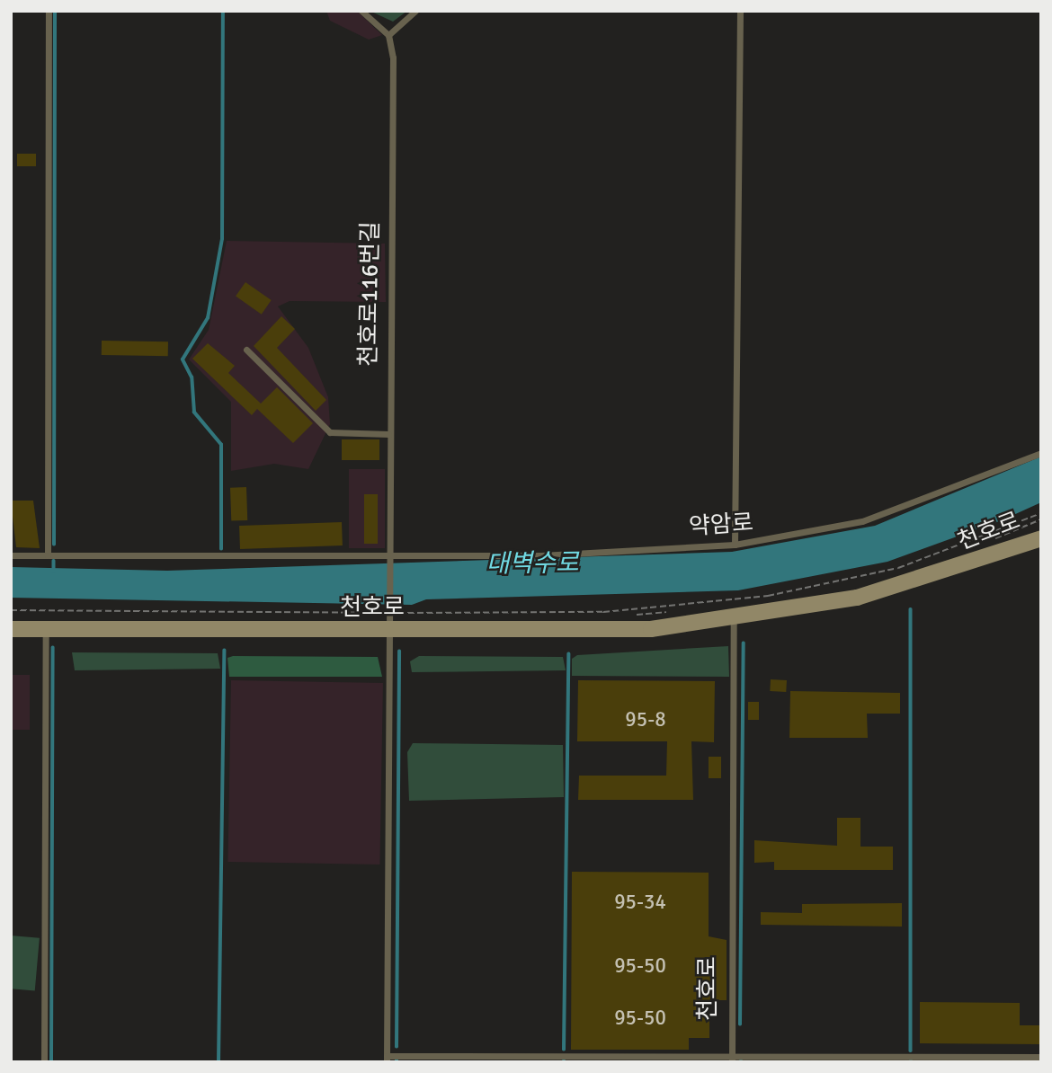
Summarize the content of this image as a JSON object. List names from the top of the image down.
{
  "streets": {
    "street": ["천호로"],
    "lane": ["천호로116번길", "약암로"]
  },
  "crossings": [
    ["천호로116번길", "약암로"],
    ["천호로116번길", "천호로"]
  ],
  "water": ["대벽수로"],
  "house_numbers": [
    "95-8",
    "95-34",
    "95-50",
    "95-50"
  ]
}
